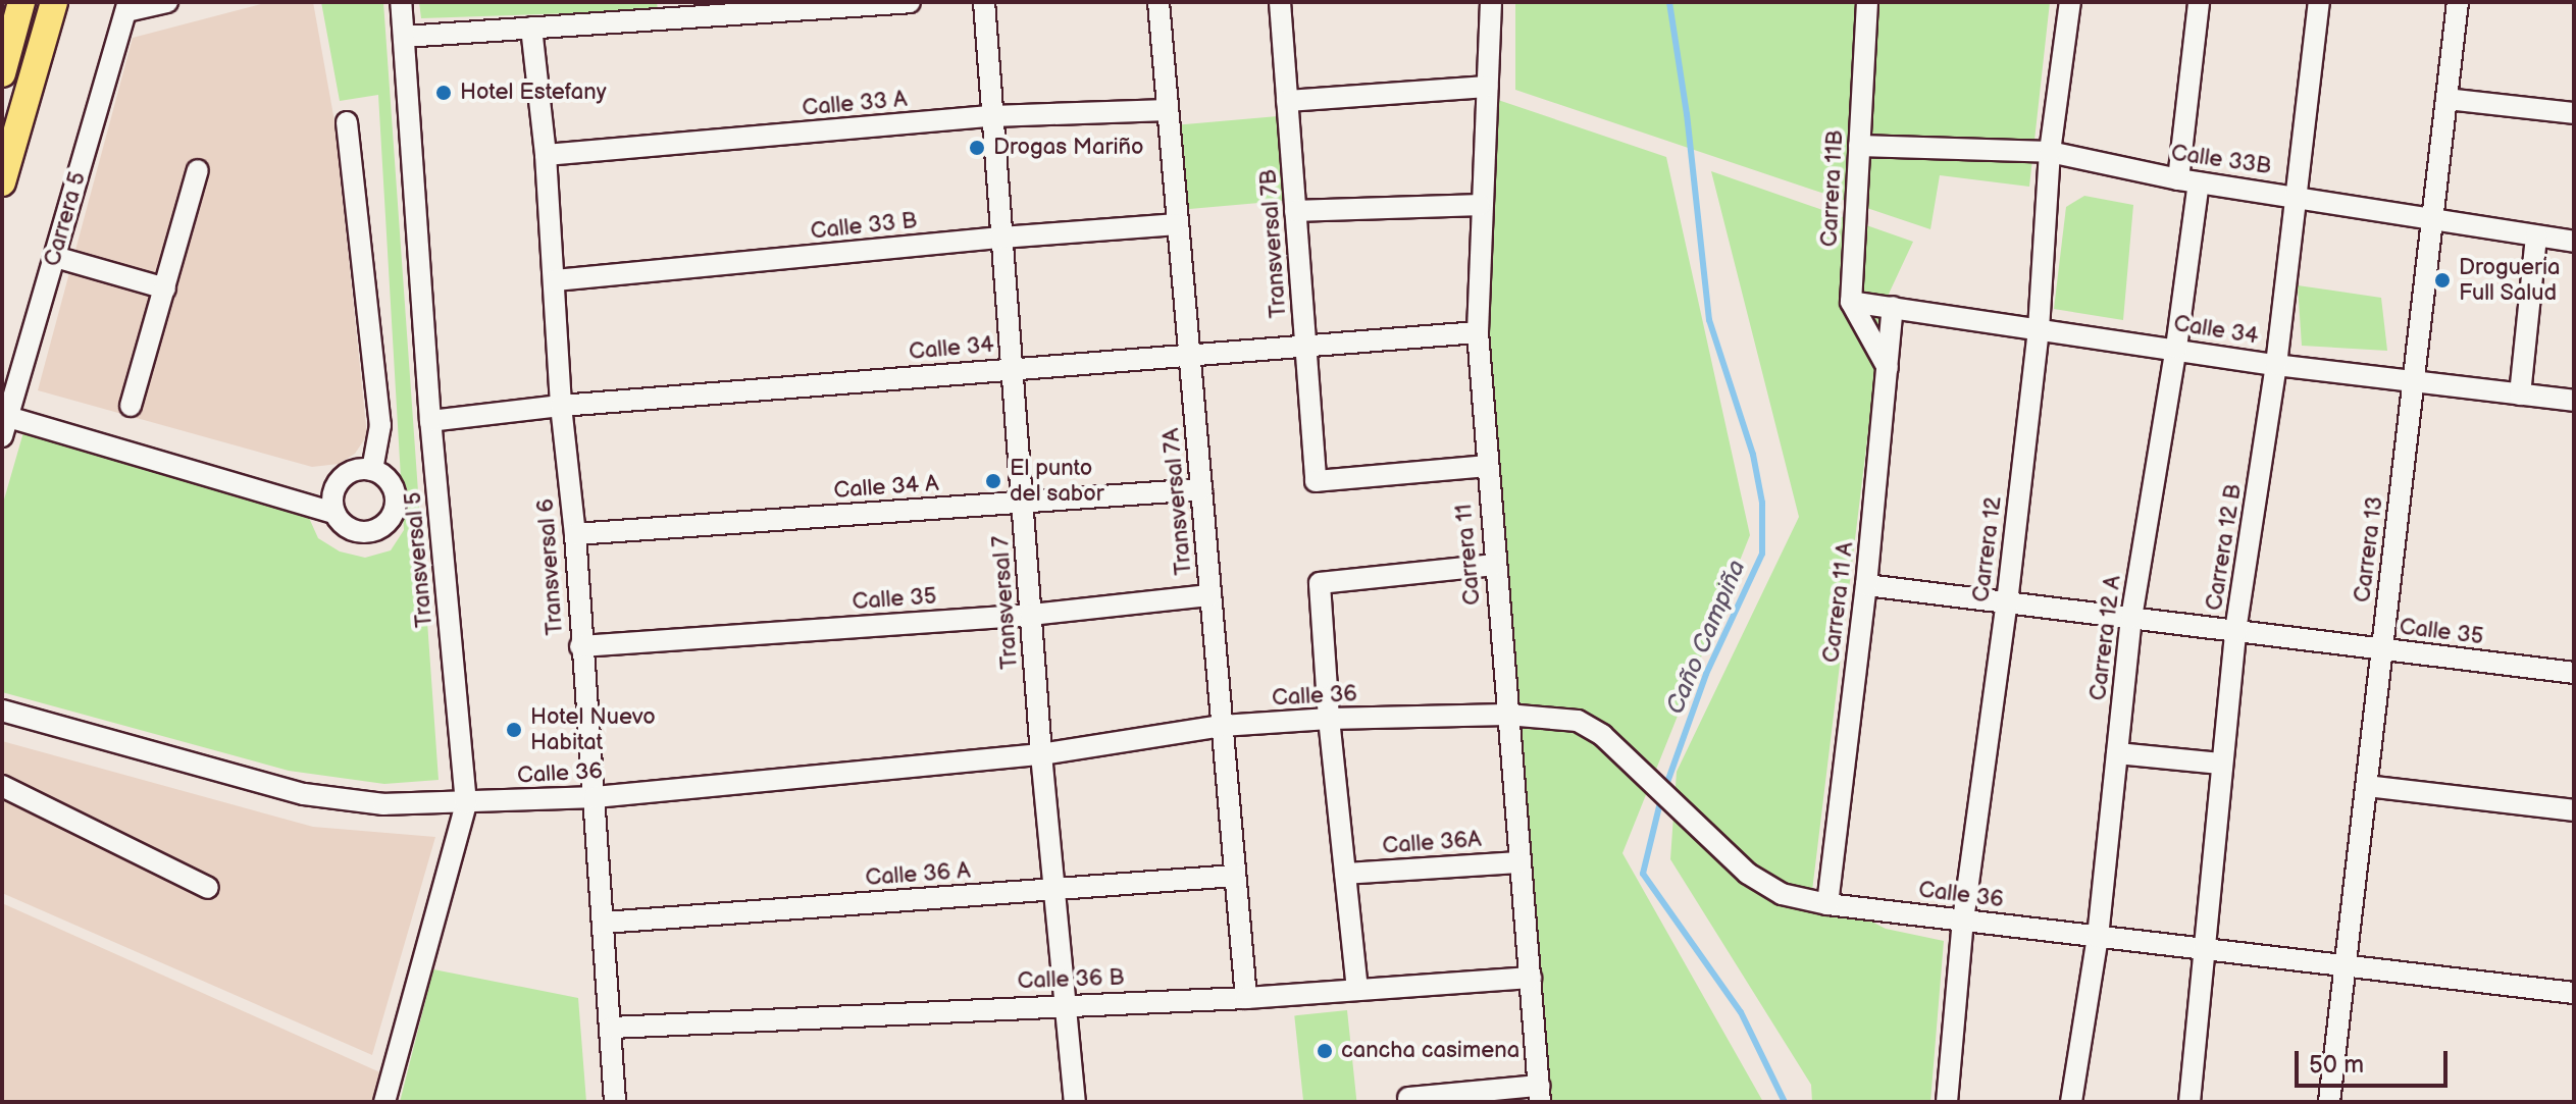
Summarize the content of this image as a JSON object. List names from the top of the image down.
{
  "streets": {
    "street": [
      "Calle 33 A",
      "Calle 33B",
      "Carrera 11B",
      "Carrera 5",
      "Calle 33 B",
      "Transversal 7B",
      "Calle 34",
      "Calle 34 A",
      "Transversal 7A",
      "Carrera 12 B",
      "Carrera 12",
      "Carrera 13",
      "Carrera 11",
      "Transversal 5",
      "Transversal 6",
      "Calle 35",
      "Transversal 7",
      "Carrera 11 A",
      "Carrera 12 A",
      "Calle 36",
      "Calle 36A",
      "Calle 36 A",
      "Calle 36 B"
    ]
  },
  "crossings": [
    ["Calle 33 A", "Transversal 7A"],
    ["Calle 33 A", "Transversal 6"],
    ["Calle 33 A", "Transversal 7"],
    ["Calle 33B", "Carrera 11B"],
    ["Calle 33B", "Carrera 12 B"],
    ["Calle 33B", "Carrera 12"],
    ["Calle 33B", "Carrera 13"],
    ["Calle 33B", "Carrera 12 A"],
    ["Carrera 11B", "Calle 34"],
    ["Calle 33 B", "Transversal 7A"],
    ["Calle 33 B", "Transversal 6"],
    ["Calle 33 B", "Transversal 7"],
    ["Transversal 7B", "Calle 34"],
    ["Transversal 7B", "Carrera 11"],
    ["Calle 34", "Transversal 7A"],
    ["Calle 34", "Carrera 12 B"],
    ["Calle 34", "Carrera 12"],
    ["Calle 34", "Carrera 13"],
    ["Calle 34", "Carrera 11"],
    ["Calle 34", "Transversal 5"],
    ["Calle 34", "Transversal 6"],
    ["Calle 34", "Transversal 7"],
    ["Calle 34", "Carrera 11 A"],
    ["Calle 34", "Carrera 12 A"],
    ["Calle 34 A", "Transversal 7A"],
    ["Calle 34 A", "Transversal 6"],
    ["Calle 34 A", "Transversal 7"],
    ["Transversal 7A", "Calle 35"],
    ["Transversal 7A", "Calle 36"],
    ["Transversal 7A", "Calle 36 A"],
    ["Transversal 7A", "Calle 36 B"],
    ["Carrera 12 B", "Calle 35"],
    ["Carrera 12 B", "Calle 36"],
    ["Carrera 12", "Calle 35"],
    ["Carrera 12", "Calle 36"],
    ["Carrera 13", "Calle 35"],
    ["Carrera 13", "Calle 36"],
    ["Carrera 11", "Calle 36"],
    ["Carrera 11", "Calle 36A"],
    ["Carrera 11", "Calle 36 B"],
    ["Transversal 5", "Calle 36"],
    ["Transversal 6", "Calle 35"],
    ["Transversal 6", "Calle 36"],
    ["Transversal 6", "Calle 36 A"],
    ["Transversal 6", "Calle 36 B"],
    ["Calle 35", "Transversal 7"],
    ["Calle 35", "Carrera 11 A"],
    ["Calle 35", "Carrera 12 A"],
    ["Transversal 7", "Calle 36"],
    ["Transversal 7", "Calle 36 A"],
    ["Transversal 7", "Calle 36 B"],
    ["Carrera 11 A", "Calle 36"],
    ["Carrera 12 A", "Calle 36"]
  ],
  "water": ["Caño Campiña"],
  "places": [
    "Hotel Estefany",
    "Drogas Mariño",
    "Drogueria Full Salud",
    "El punto del sabor",
    "Hotel Nuevo Habitat",
    "cancha casimena"
  ],
  "scale_bar": "50 m"
}
